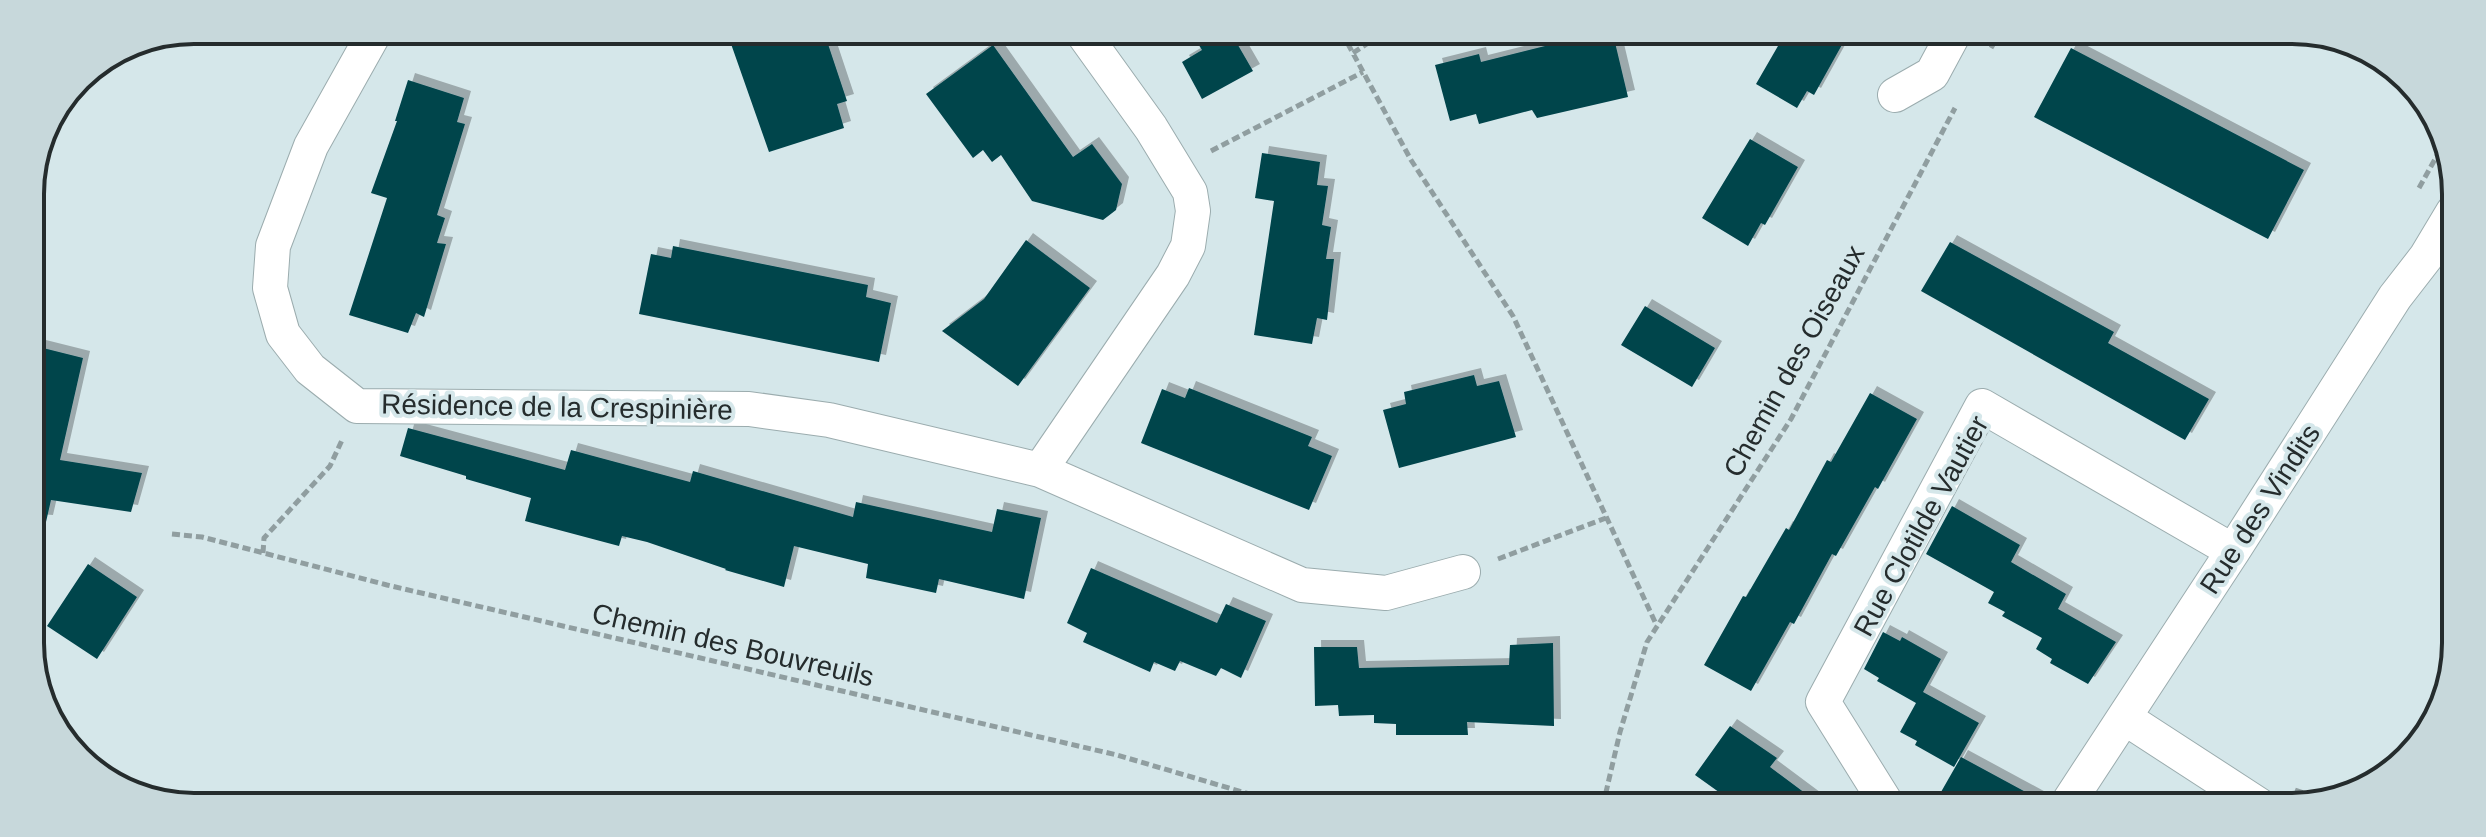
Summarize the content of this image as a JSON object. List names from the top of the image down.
{
  "streets": {
    "street": ["Résidence de la Crespinière", "Rue des Vindits", "Rue Clotilde Vautier"],
    "path": ["Chemin des Oiseaux", "Chemin des Bouvreuils"]
  },
  "crossings": [
    ["Rue des Vindits", "Rue Clotilde Vautier"]
  ]
}
